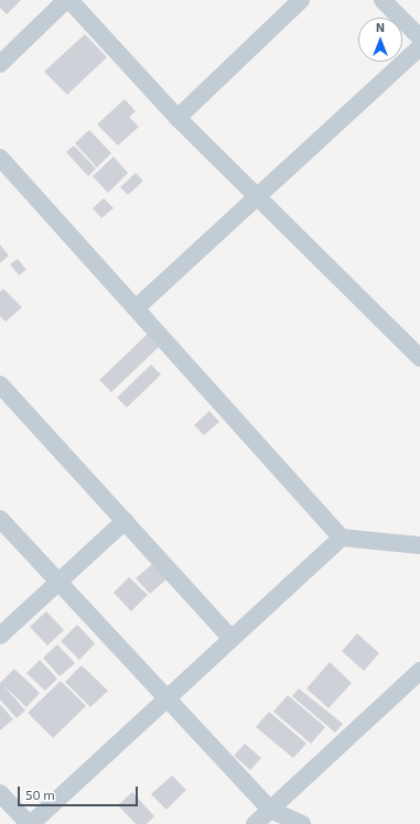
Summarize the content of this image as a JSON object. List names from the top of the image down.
{
  "scale_bar": "50 m",
  "north": "top"
}
